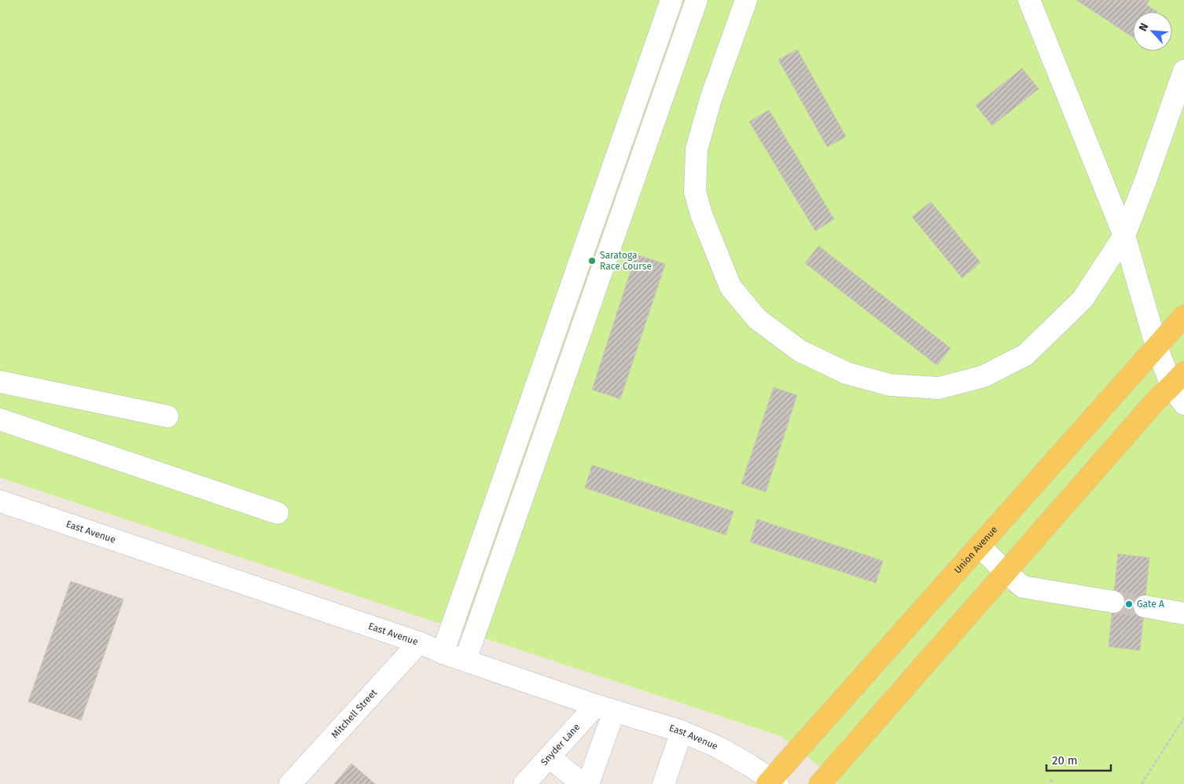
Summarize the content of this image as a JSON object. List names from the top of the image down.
{
  "streets": {
    "main road": ["Union Avenue"],
    "street": ["East Avenue", "Mitchell Street", "Snyder Lane"]
  },
  "crossings": [
    ["East Avenue", "Union Avenue"],
    ["East Avenue", "Mitchell Street"],
    ["East Avenue", "Snyder Lane"]
  ],
  "places": ["Saratoga Race Course", "Gate A"],
  "scale_bar": "20 m",
  "north": "top left"
}
